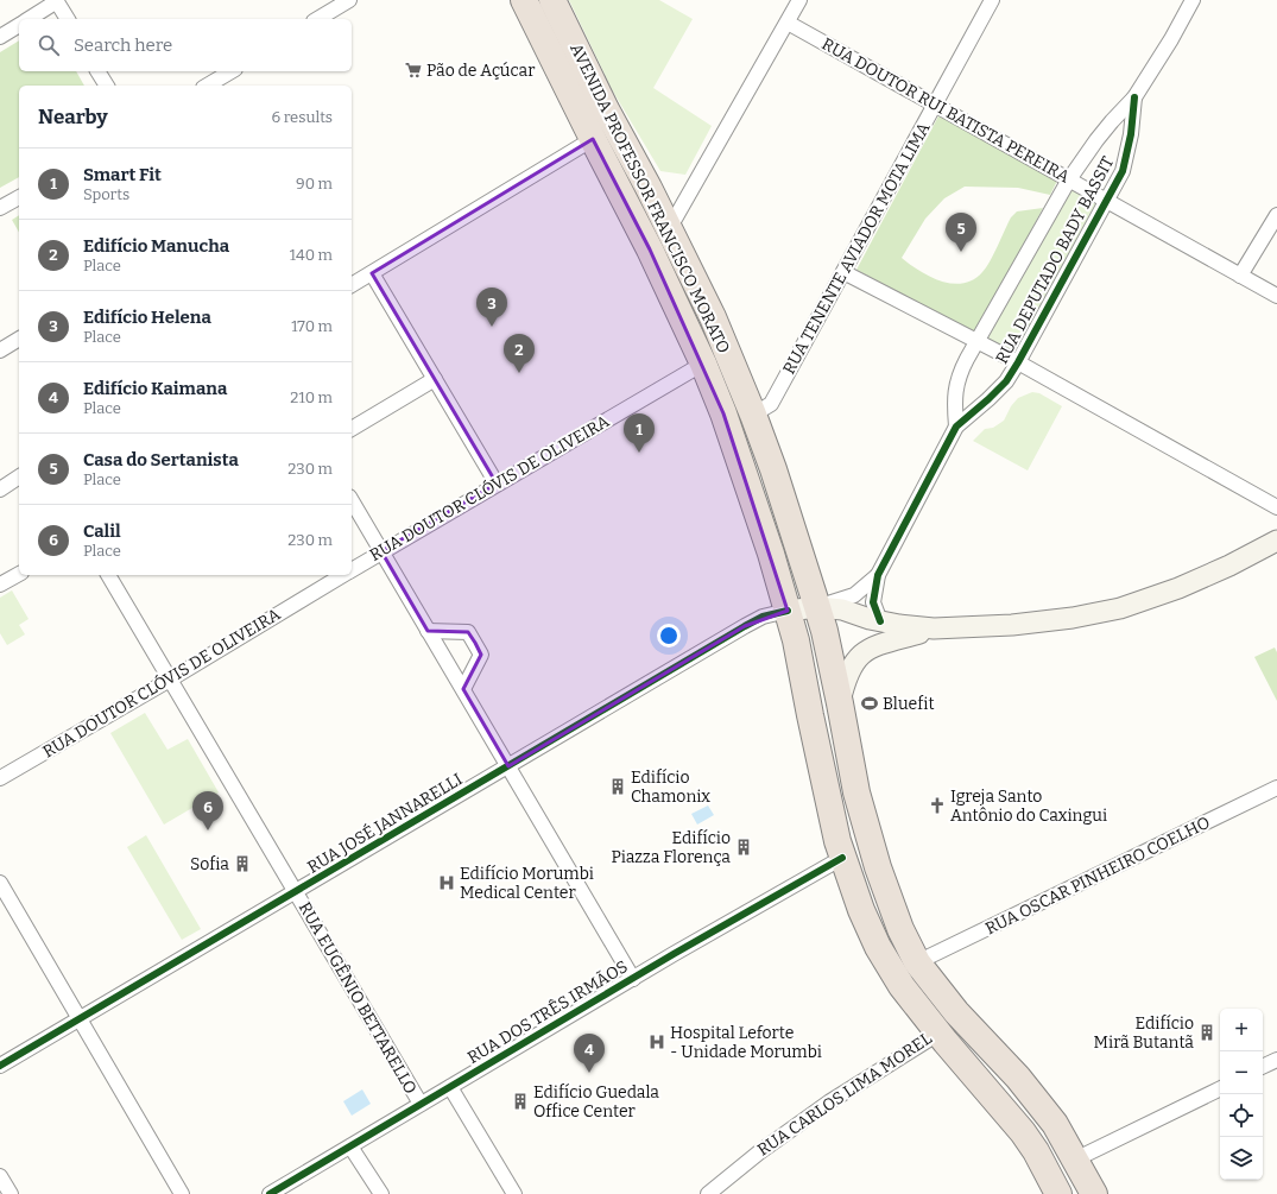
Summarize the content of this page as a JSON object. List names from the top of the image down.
{
  "streets": {
    "highway": ["AVENIDA PROFESSOR FRANCISCO MORATO"],
    "main road": ["RUA JOSÉ JANNARELLI"],
    "street": [
      "RUA DOUTOR RUI BATISTA PEREIRA",
      "RUA TENENTE AVIADOR MOTA LIMA",
      "RUA DEPUTADO BADY BASSIT",
      "RUA DOUTOR CLÓVIS DE OLIVEIRA",
      "RUA OSCAR PINHEIRO COELHO",
      "RUA EUGÊNIO BETTARELLO",
      "RUA DOS TRÊS IRMÃOS",
      "RUA CARLOS LIMA MOREL"
    ]
  },
  "crossings": [
    ["RUA DOUTOR RUI BATISTA PEREIRA", "RUA TENENTE AVIADOR MOTA LIMA"],
    ["RUA DOUTOR RUI BATISTA PEREIRA", "RUA DEPUTADO BADY BASSIT"],
    ["AVENIDA PROFESSOR FRANCISCO MORATO", "RUA TENENTE AVIADOR MOTA LIMA"],
    ["AVENIDA PROFESSOR FRANCISCO MORATO", "RUA DEPUTADO BADY BASSIT"],
    ["AVENIDA PROFESSOR FRANCISCO MORATO", "RUA DOUTOR CLÓVIS DE OLIVEIRA"],
    ["AVENIDA PROFESSOR FRANCISCO MORATO", "RUA JOSÉ JANNARELLI"],
    ["AVENIDA PROFESSOR FRANCISCO MORATO", "RUA OSCAR PINHEIRO COELHO"],
    ["AVENIDA PROFESSOR FRANCISCO MORATO", "RUA DOS TRÊS IRMÃOS"],
    ["AVENIDA PROFESSOR FRANCISCO MORATO", "RUA CARLOS LIMA MOREL"],
    ["RUA DEPUTADO BADY BASSIT", "RUA JOSÉ JANNARELLI"],
    ["RUA DOUTOR CLÓVIS DE OLIVEIRA", "RUA EUGÊNIO BETTARELLO"],
    ["RUA JOSÉ JANNARELLI", "RUA EUGÊNIO BETTARELLO"],
    ["RUA EUGÊNIO BETTARELLO", "RUA DOS TRÊS IRMÃOS"]
  ],
  "places": {
    "supermarket": ["Pão de Açúcar"],
    "sports": ["Bluefit"],
    "building": [
      "Edifício Chamonix",
      "Edifício Piazza Florença",
      "Sofia",
      "Edifício Mirã Butantã",
      "Edifício Guedala Office Center"
    ],
    "church": ["Igreja Santo Antônio do Caxingui"],
    "hospital": ["Edifício Morumbi Medical Center", "Hospital Leforte - Unidade Morumbi"]
  },
  "page": {
    "search": "Search here",
    "heading": ["Nearby", "6 results"],
    "list": [
      {
        "mark": "1",
        "name": "Smart Fit",
        "note": "Sports",
        "value": "90 m"
      },
      {
        "mark": "2",
        "name": "Edifício Manucha",
        "note": "Place",
        "value": "140 m"
      },
      {
        "mark": "3",
        "name": "Edifício Helena",
        "note": "Place",
        "value": "170 m"
      },
      {
        "mark": "4",
        "name": "Edifício Kaimana",
        "note": "Place",
        "value": "210 m"
      },
      {
        "mark": "5",
        "name": "Casa do Sertanista",
        "note": "Place",
        "value": "230 m"
      },
      {
        "mark": "6",
        "name": "Calil",
        "note": "Place",
        "value": "230 m"
      }
    ],
    "pins": [
      "5",
      "3",
      "2",
      "1",
      "6",
      "4"
    ],
    "map_buttons": ["+", "−"]
  }
}
